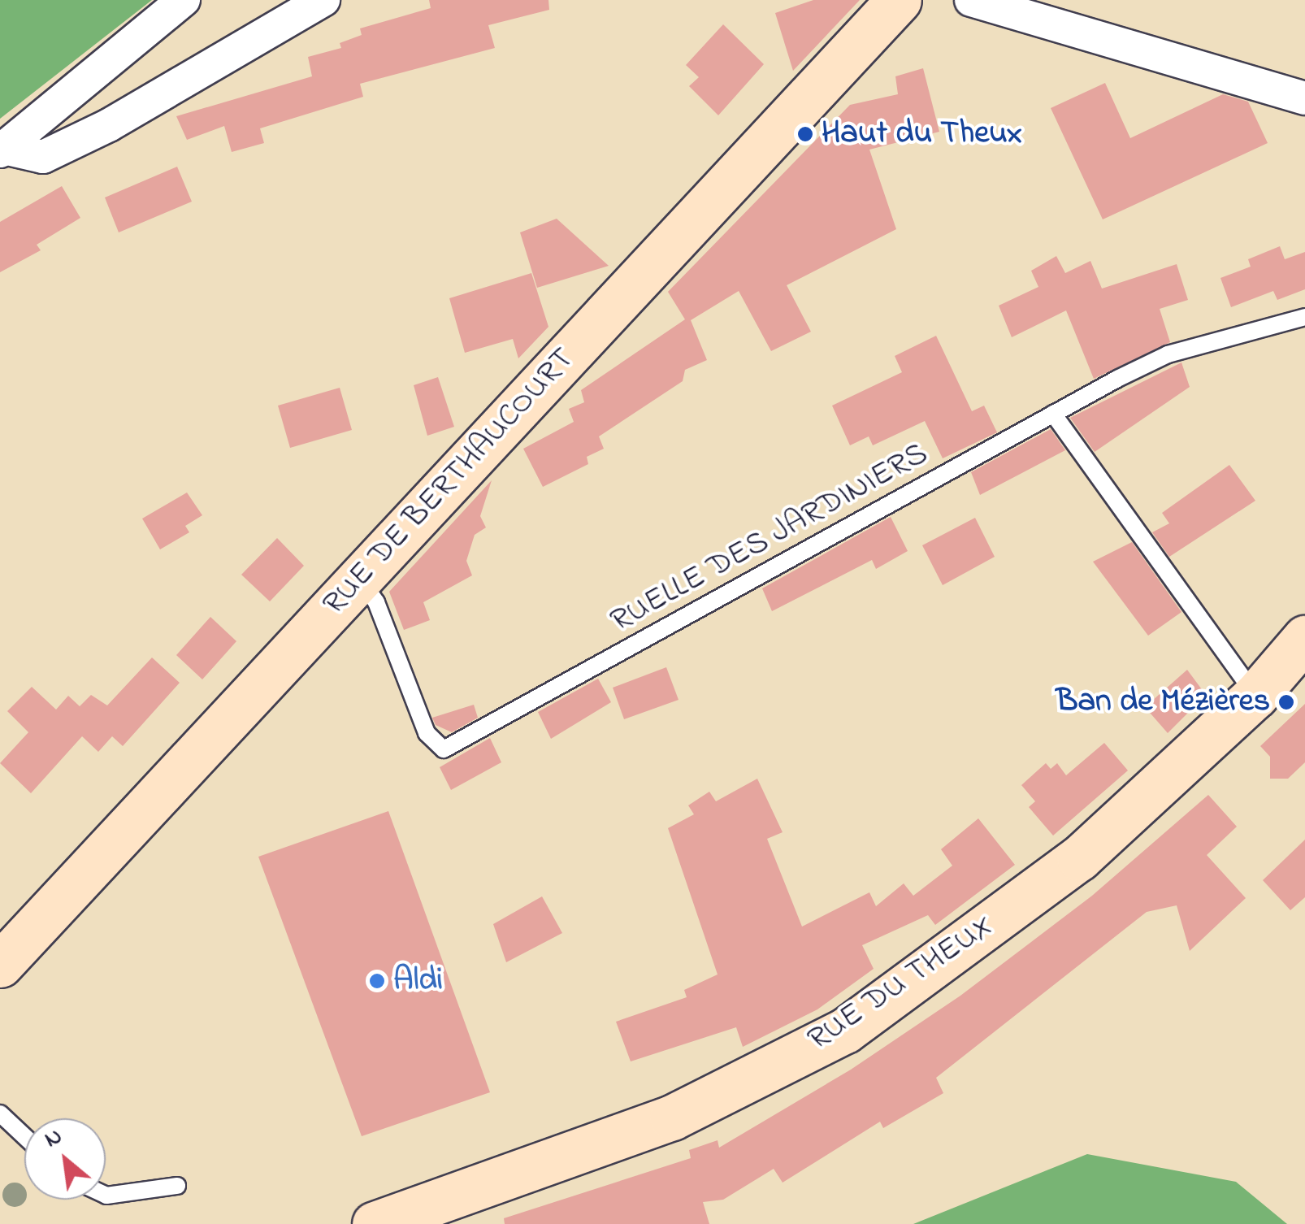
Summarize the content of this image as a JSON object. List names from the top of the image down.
{
  "streets": {
    "main road": ["RUE DE BERTHAUCOURT", "RUE DU THEUX"],
    "lane": ["RUELLE DES JARDINIERS"]
  },
  "crossings": [
    ["RUE DE BERTHAUCOURT", "RUELLE DES JARDINIERS"]
  ],
  "places": ["Haut du Theux", "Ban de Mézières", "Aldi"],
  "north": "top left"
}
